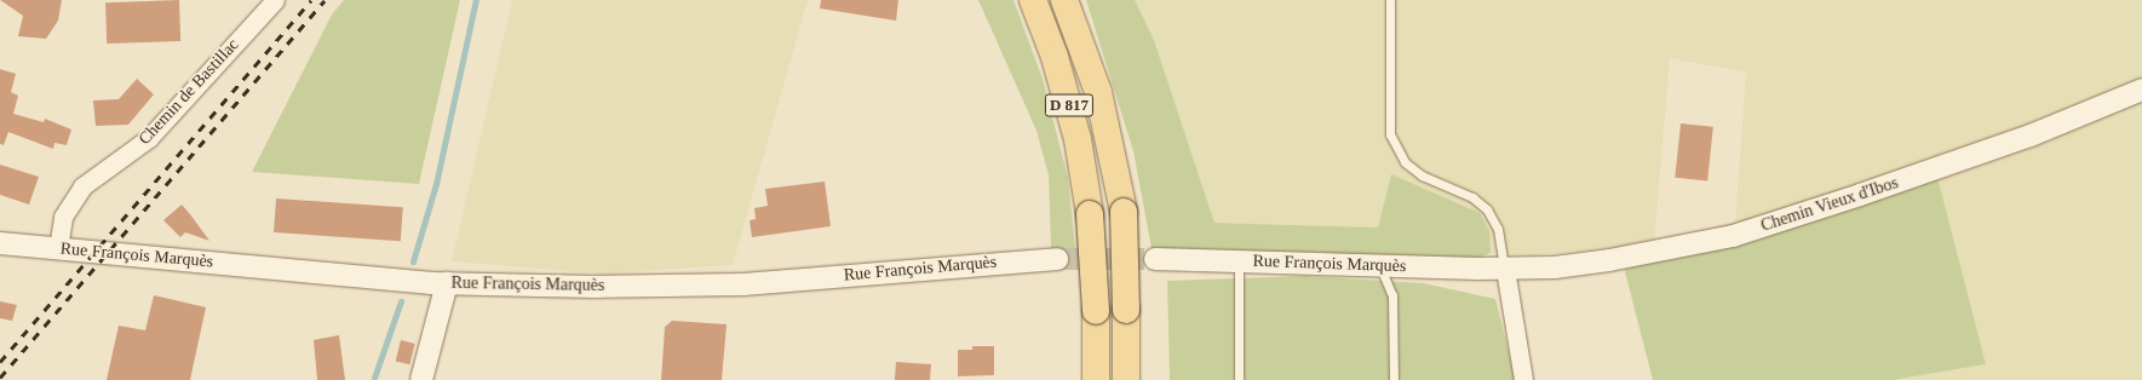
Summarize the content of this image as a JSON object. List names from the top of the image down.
{
  "streets": {
    "main road": ["D 817"],
    "street": ["Chemin de Bastillac", "Chemin Vieux d'Ibos", "Rue François Marquès"]
  },
  "crossings": [
    ["Chemin de Bastillac", "Rue François Marquès"],
    ["Chemin Vieux d'Ibos", "Rue François Marquès"]
  ]
}
